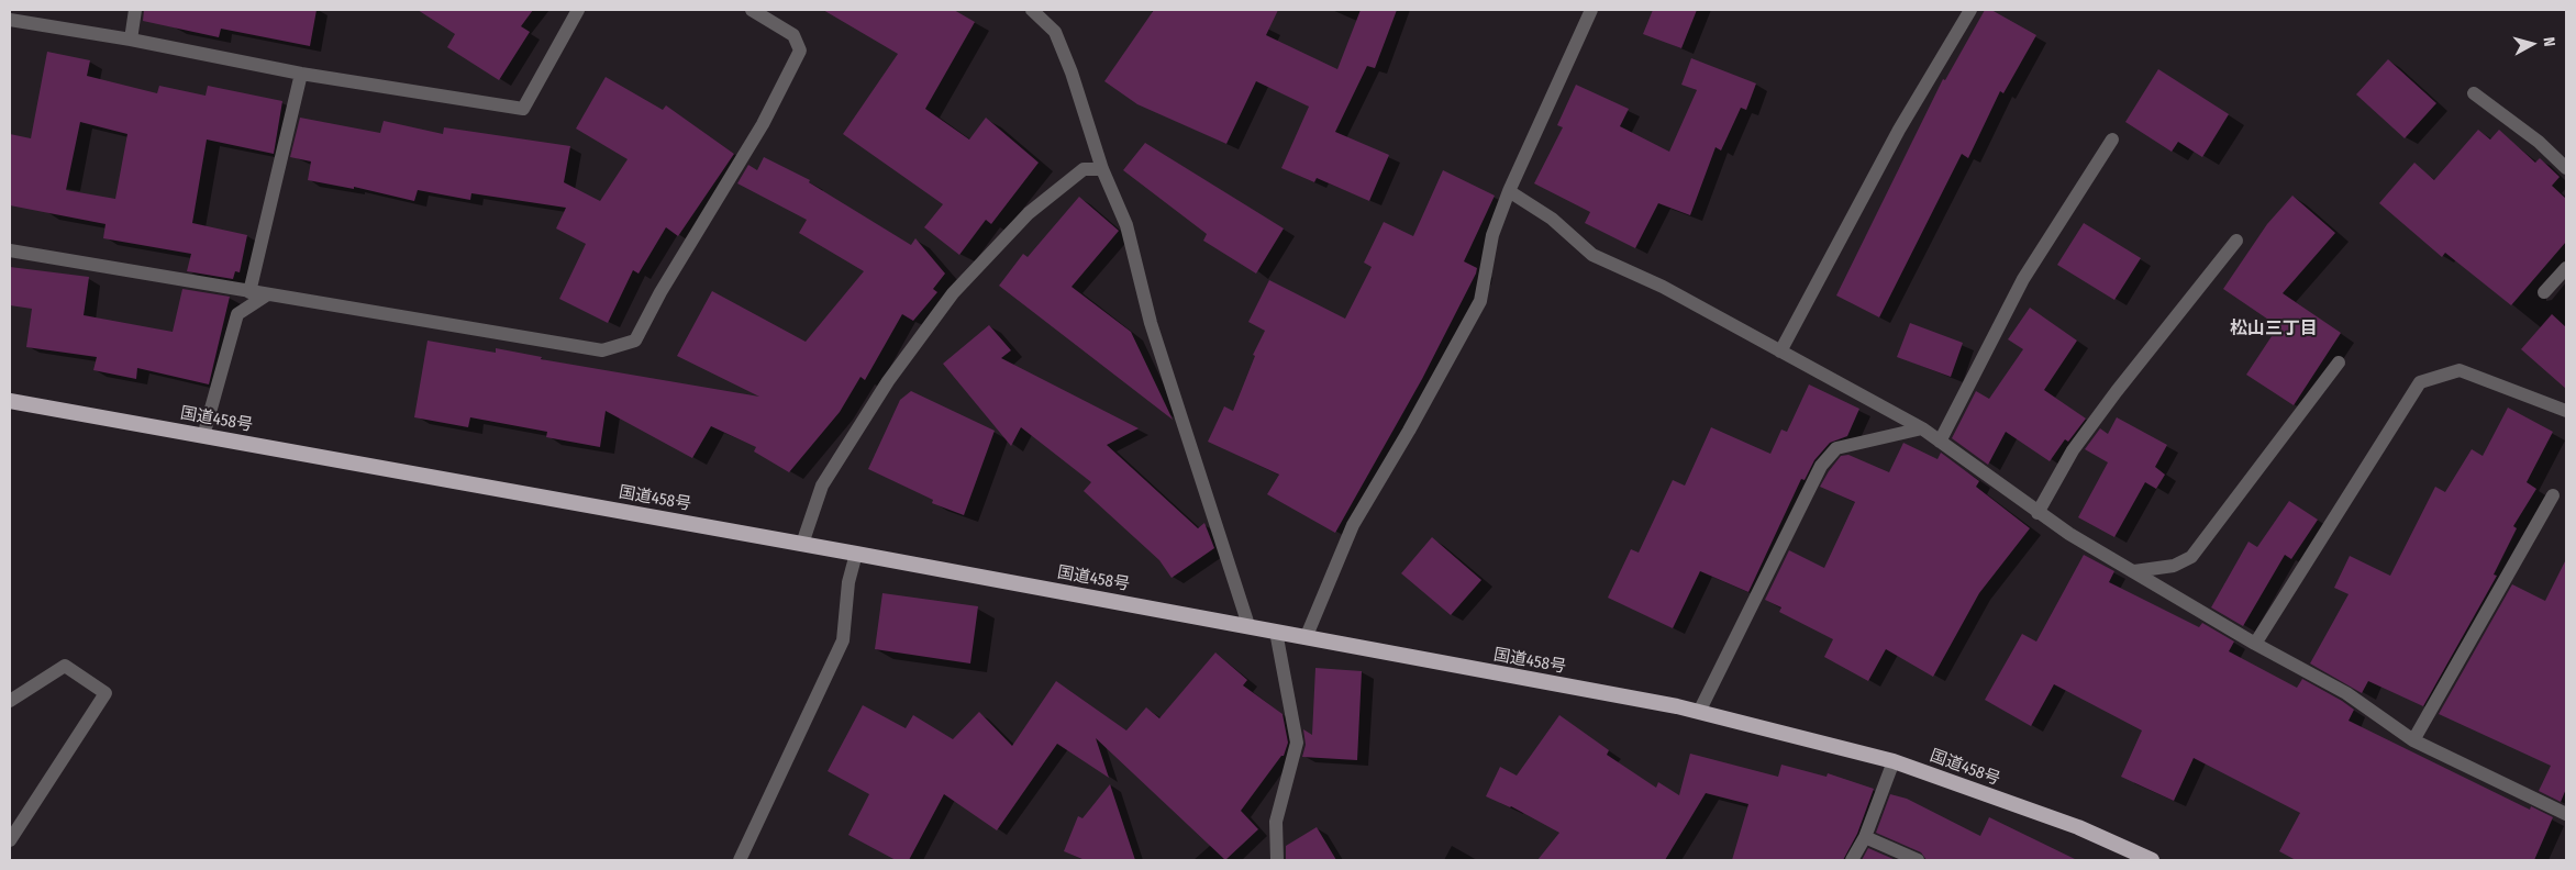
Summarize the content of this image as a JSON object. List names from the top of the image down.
{
  "streets": {
    "highway": ["国道458号"]
  },
  "districts": ["松山三丁目"],
  "north": "right"
}
